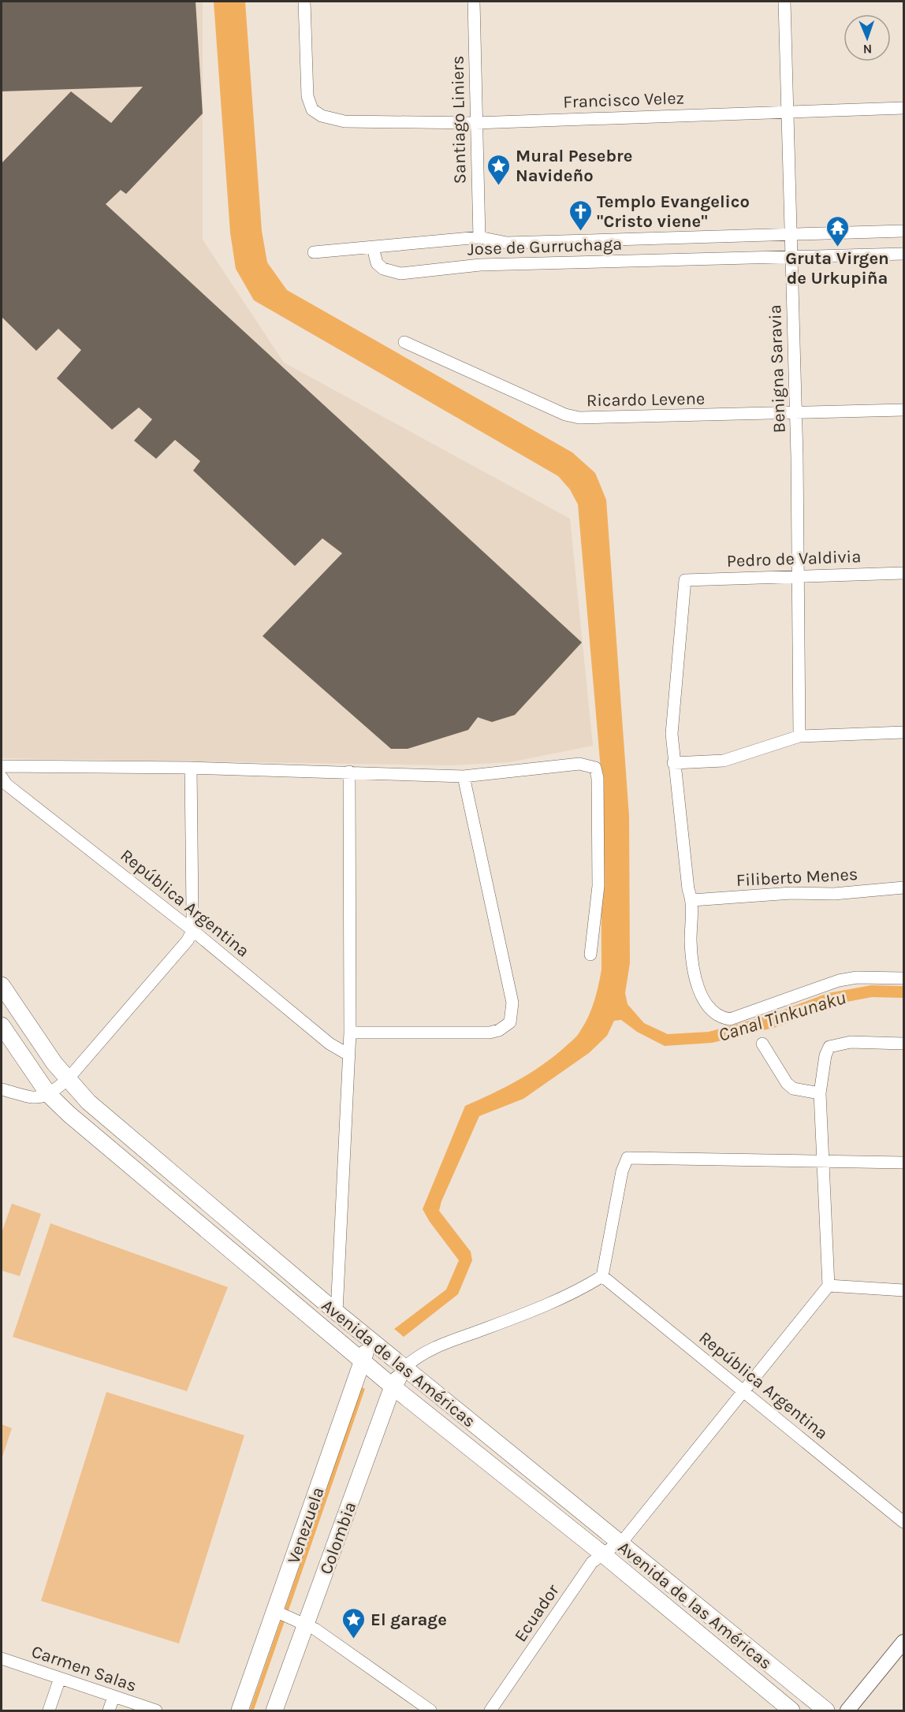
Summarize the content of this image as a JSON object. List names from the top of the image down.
{
  "streets": {
    "main road": ["Avenida de las Américas", "Venezuela", "Colombia"],
    "street": [
      "Francisco Velez",
      "Santiago Liniers",
      "Jose de Gurruchaga",
      "Benigna Saravia",
      "Ricardo Levene",
      "Pedro de Valdivia",
      "Filiberto Menes",
      "República Argentina",
      "Ecuador",
      "Carmen Salas"
    ]
  },
  "crossings": [
    ["Francisco Velez", "Santiago Liniers"],
    ["Francisco Velez", "Benigna Saravia"],
    ["Santiago Liniers", "Jose de Gurruchaga"],
    ["Jose de Gurruchaga", "Benigna Saravia"],
    ["Benigna Saravia", "Ricardo Levene"],
    ["Benigna Saravia", "Pedro de Valdivia"],
    ["República Argentina", "Ecuador"],
    ["Avenida de las Américas", "Venezuela"],
    ["Avenida de las Américas", "Colombia"],
    ["Avenida de las Américas", "Ecuador"]
  ],
  "water": ["Canal Tinkunaku"],
  "places": {
    "place": ["Mural Pesebre Navideño", "El garage"],
    "church": ["Templo Evangelico \"Cristo viene\""],
    "temple": ["Gruta Virgen de Urkupiña"]
  },
  "north": "bottom"
}
